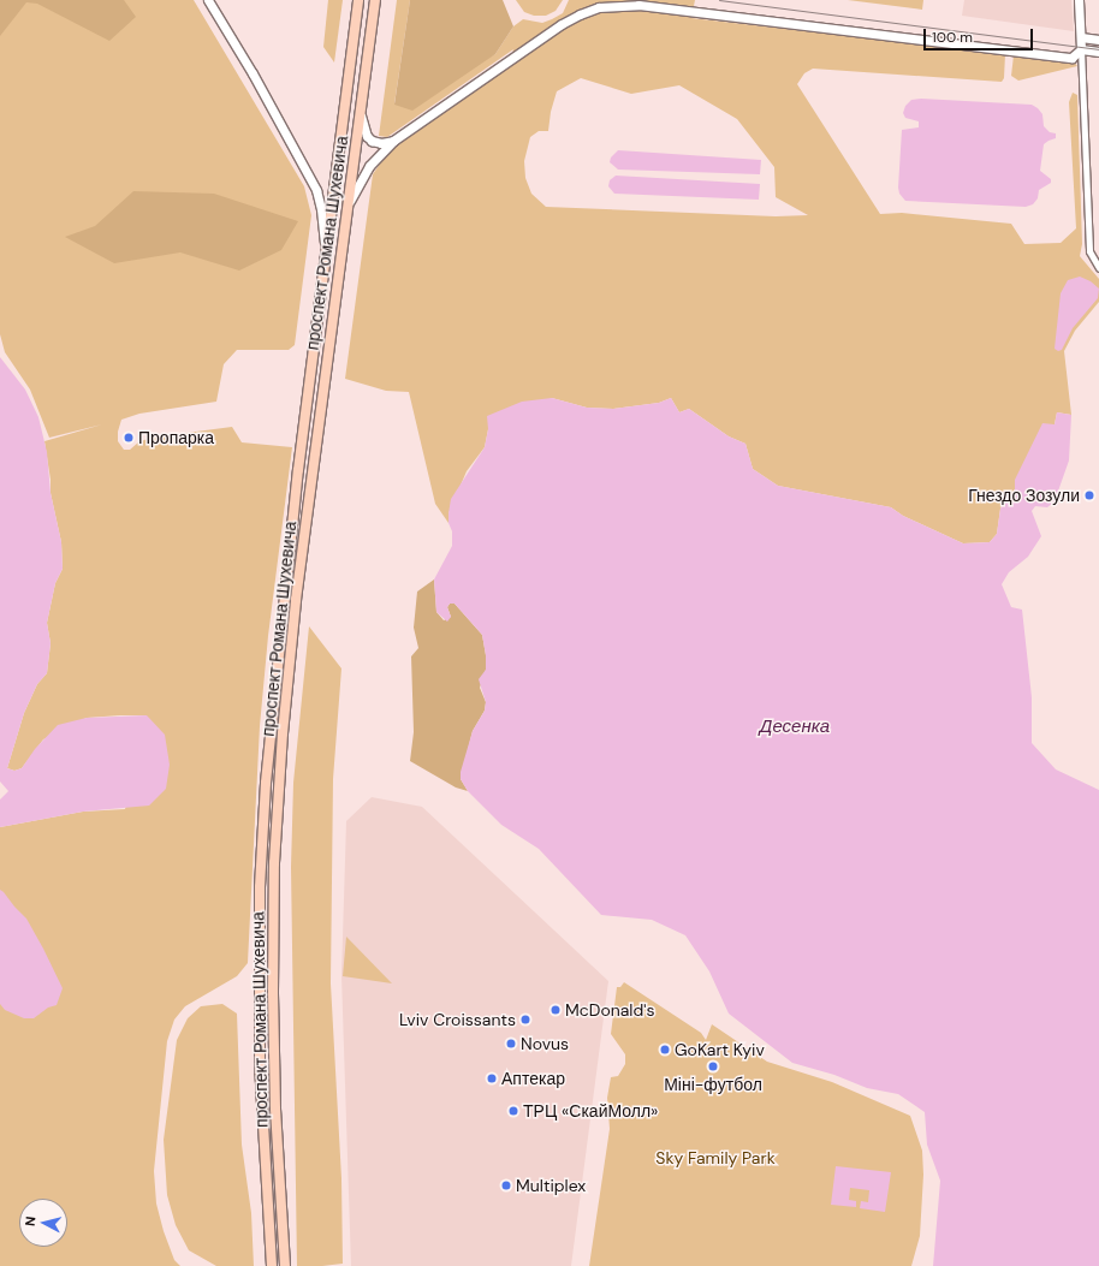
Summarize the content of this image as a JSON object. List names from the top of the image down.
{
  "streets": {
    "main road": ["проспект Романа Шухевича"]
  },
  "water": ["Десенка"],
  "parks": ["Sky Family Park"],
  "places": [
    "Пропарка",
    "Гнездо Зозули",
    "McDonald's",
    "Lviv Croissants",
    "Novus",
    "GoKart Kyiv",
    "Міні-футбол",
    "Аптекар",
    "ТРЦ «СкайМолл»",
    "Multiplex"
  ],
  "scale_bar": "100 m",
  "north": "left"
}
